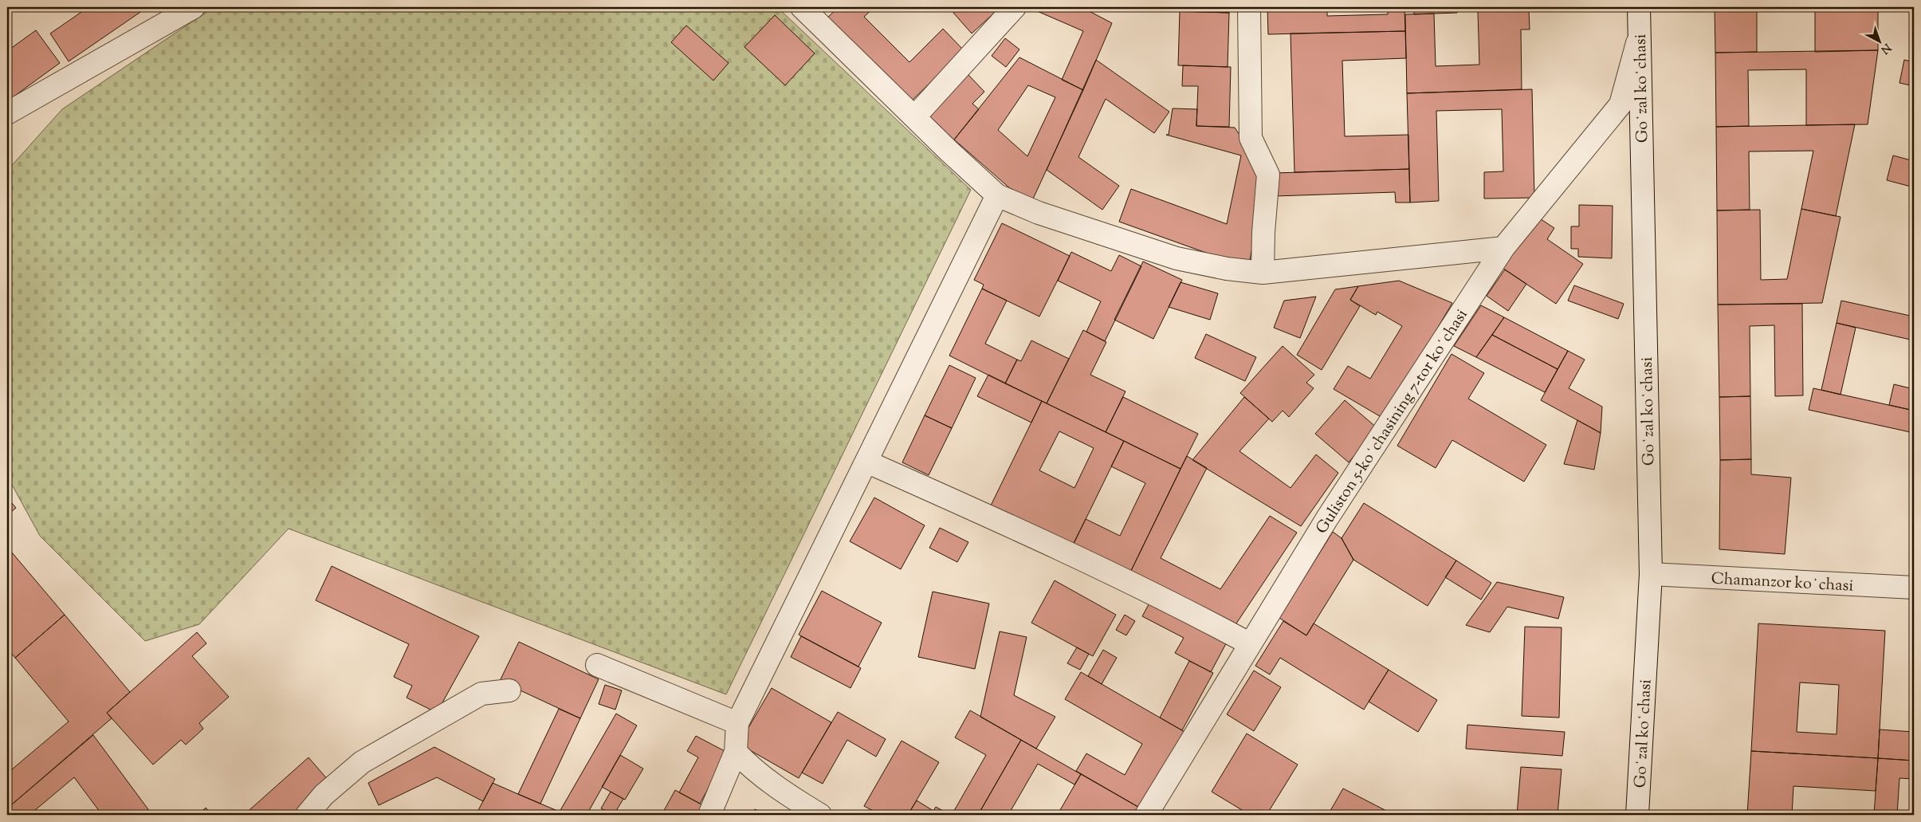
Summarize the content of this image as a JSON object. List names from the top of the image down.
{
  "streets": {
    "street": ["Goʻzal koʻchasi", "Guliston 5-koʻchasining 7-tor koʻchasi", "Chamanzor koʻchasi"]
  },
  "crossings": [
    ["Goʻzal koʻchasi", "Guliston 5-koʻchasining 7-tor koʻchasi"],
    ["Goʻzal koʻchasi", "Chamanzor koʻchasi"]
  ],
  "north": "bottom right"
}
